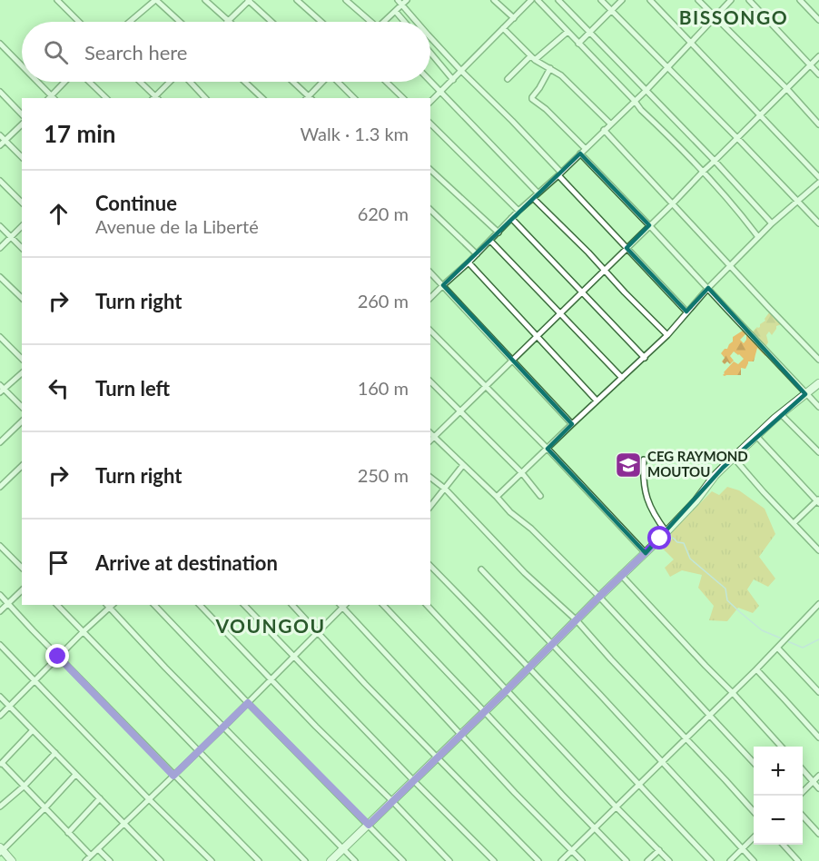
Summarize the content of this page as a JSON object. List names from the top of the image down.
{
  "districts": ["BISSONGO", "VOUNGOU"],
  "places": {
    "school or university": ["CEG RAYMOND MOUTOU"]
  },
  "page": {
    "search": "Search here",
    "heading": ["17 min", "Walk · 1.3 km"],
    "list": [
      ["Continue", "Avenue de la Liberté", "620 m"],
      ["Turn right", "260 m"],
      ["Turn left", "160 m"],
      ["Turn right", "250 m"],
      "Arrive at destination"
    ],
    "map_buttons": ["+", "−"]
  }
}
